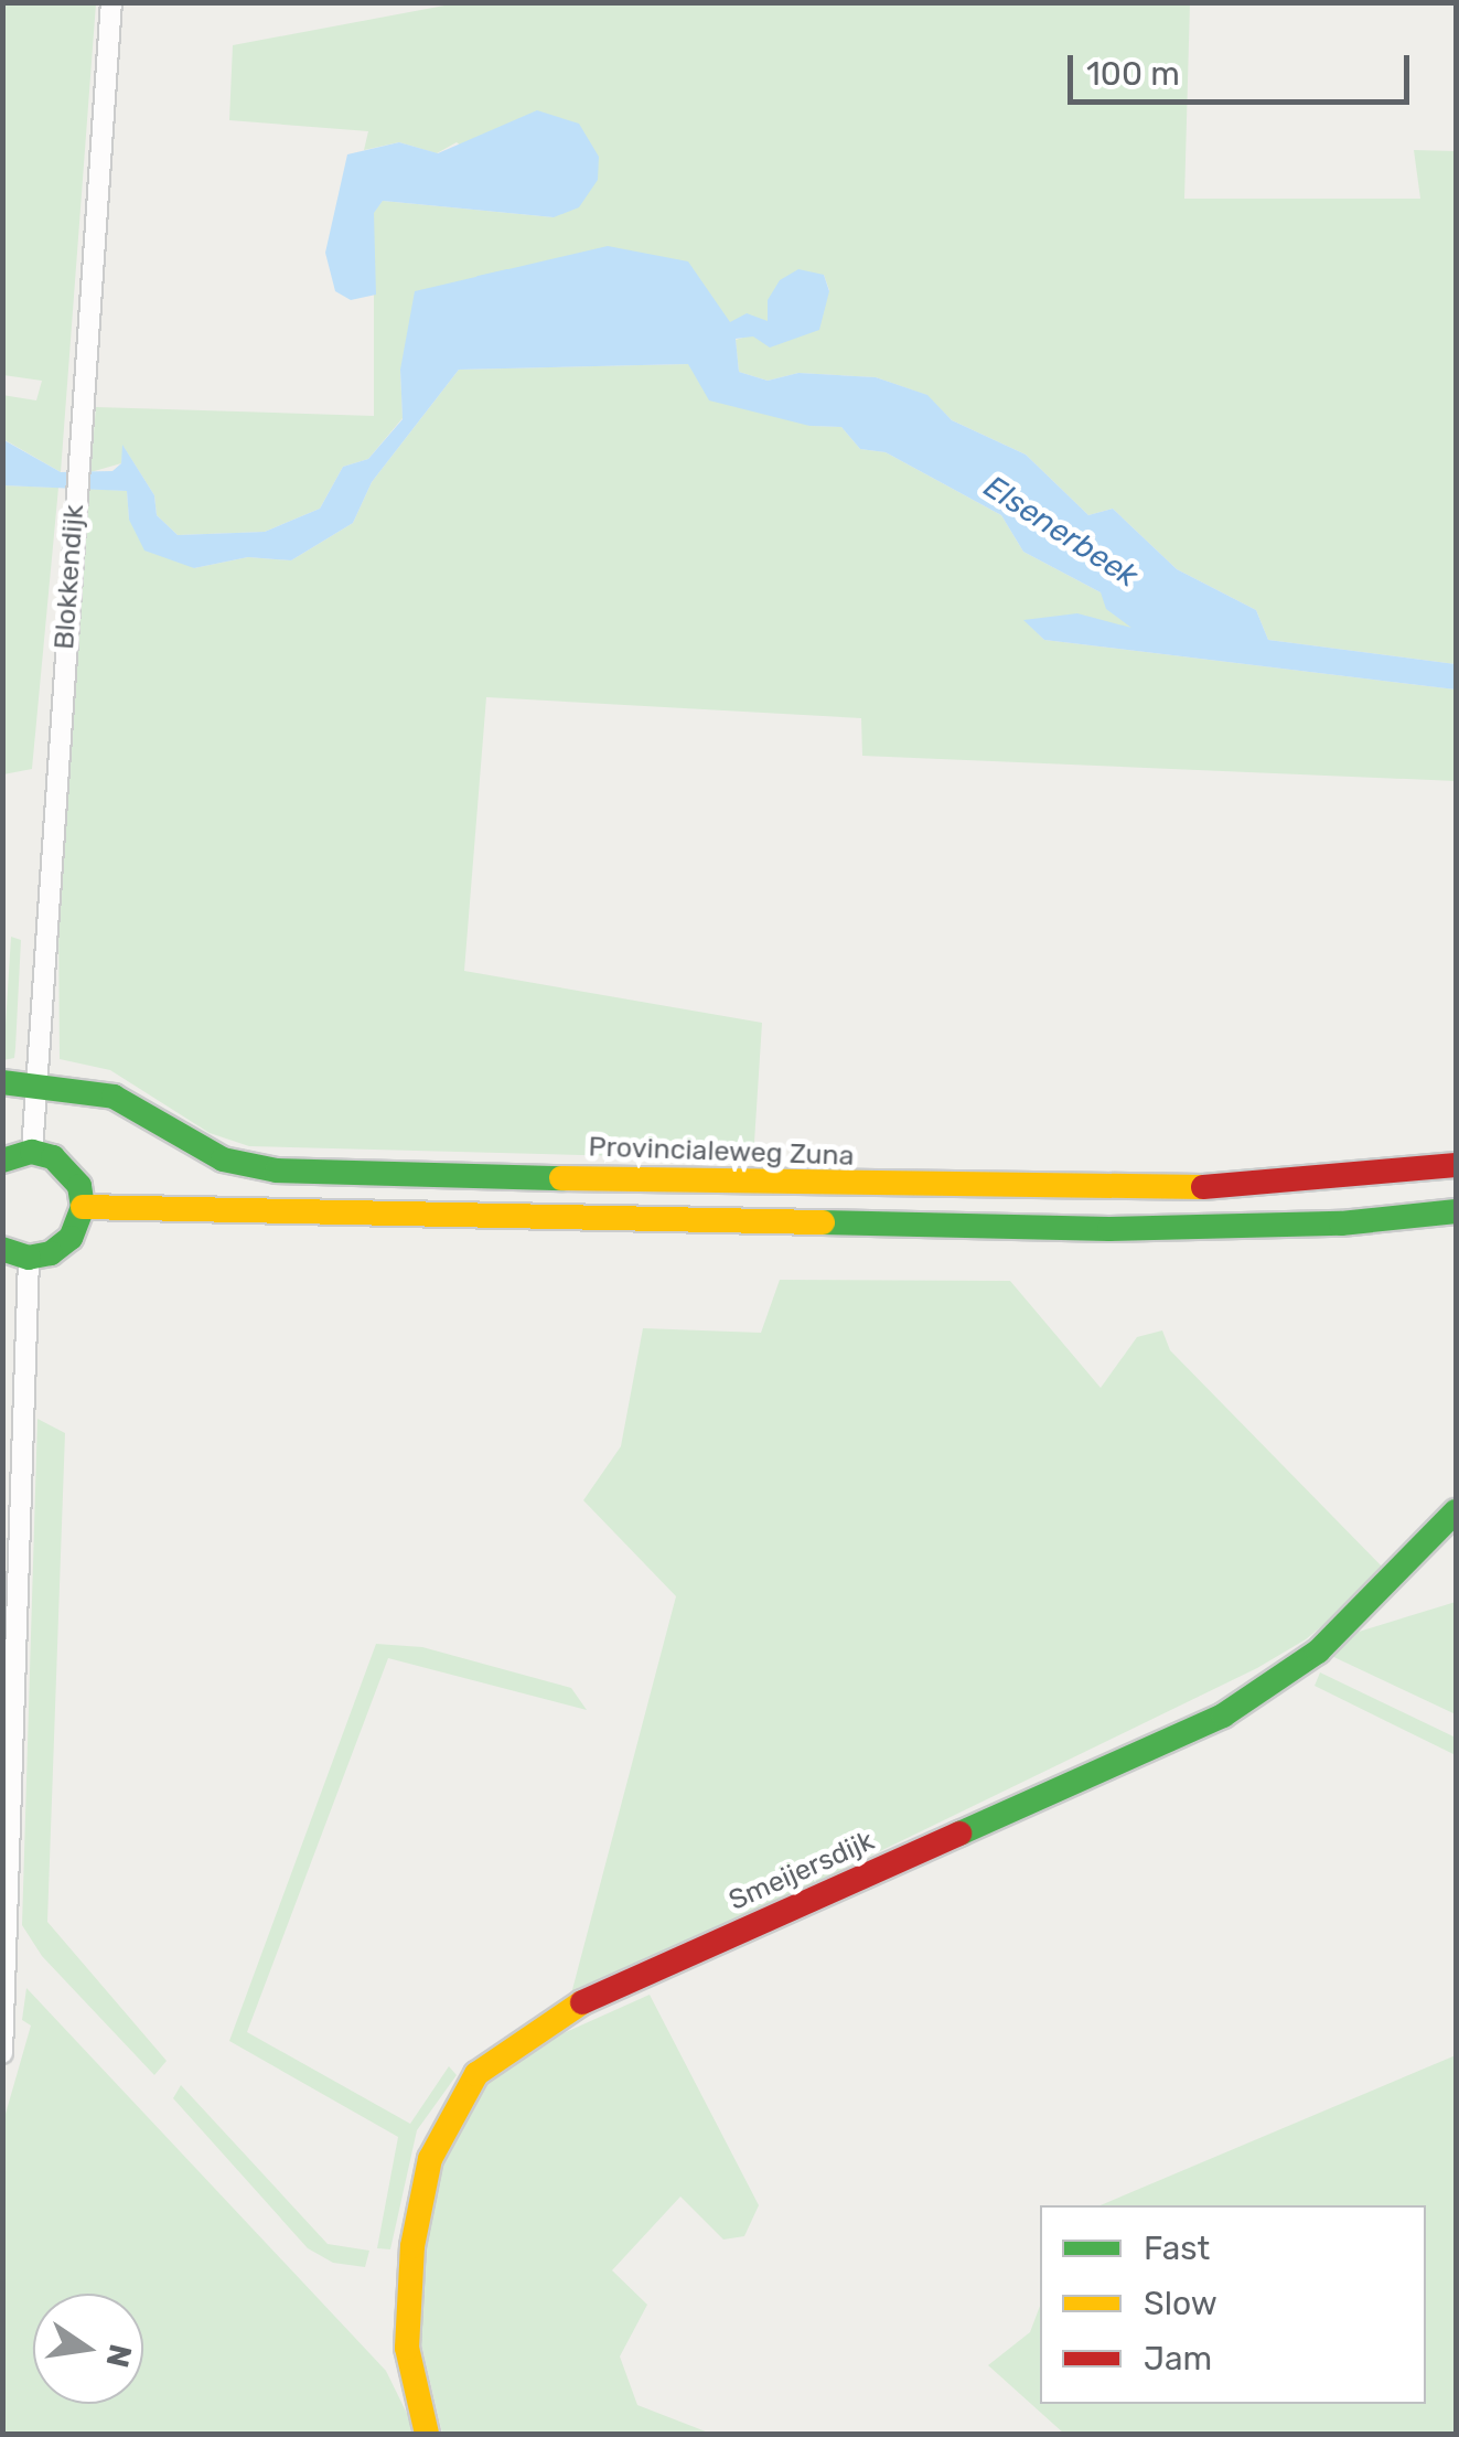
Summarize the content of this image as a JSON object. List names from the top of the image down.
{
  "streets": {
    "street": ["Blokkendijk", "Provincialeweg Zuna", "Smeijersdijk"]
  },
  "crossings": [
    ["Blokkendijk", "Provincialeweg Zuna"]
  ],
  "water": ["Elsenerbeek"],
  "legend": ["Fast", "Slow", "Jam"],
  "scale_bar": "100 m",
  "north": "right"
}
